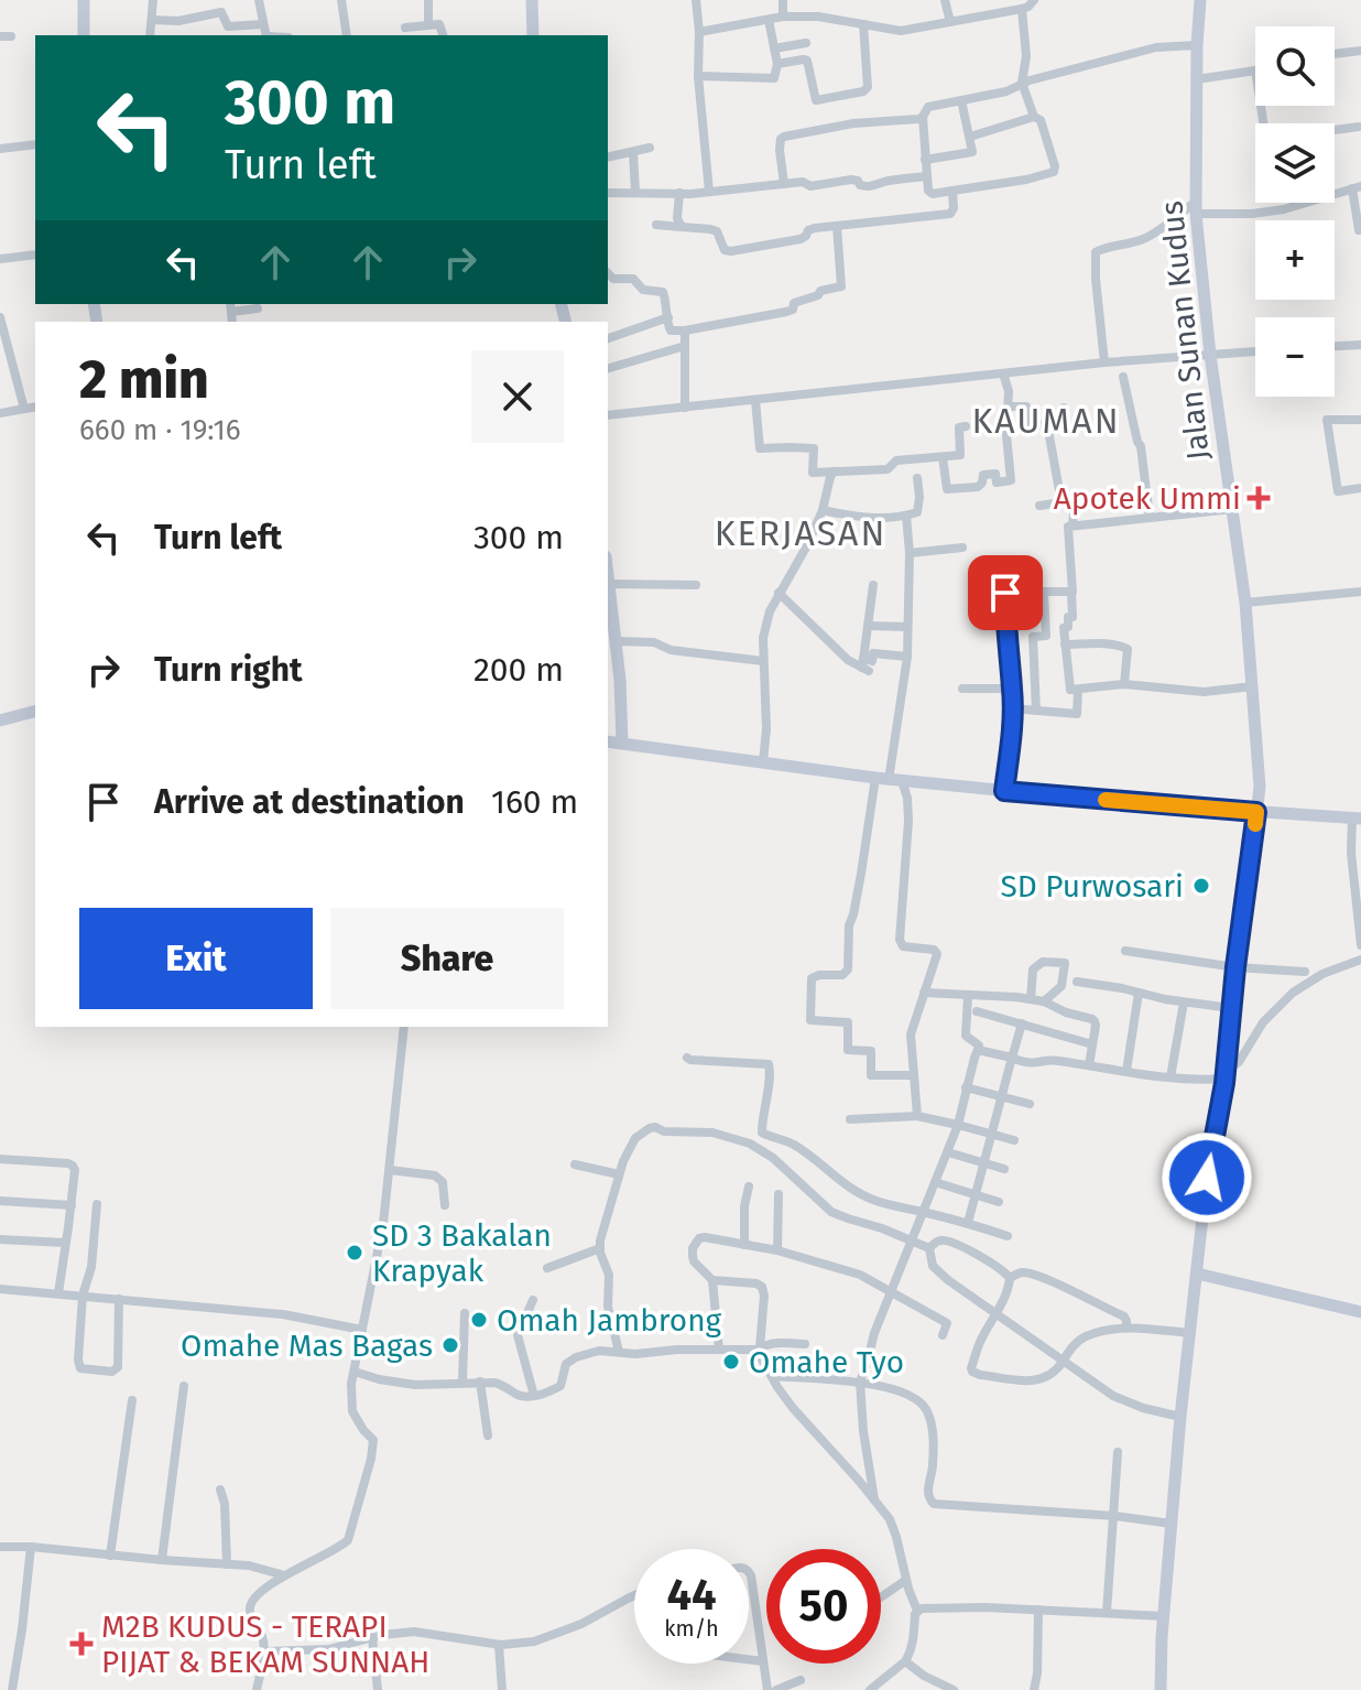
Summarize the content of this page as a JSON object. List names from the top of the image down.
{
  "streets": {
    "main road": ["Jalan Sunan Kudus"]
  },
  "districts": ["KAUMAN", "KERJASAN"],
  "places": {
    "health": ["Apotek Ummi", "M2B KUDUS - TERAPI PIJAT & BEKAM SUNNAH"],
    "other": [
      "SD Purwosari",
      "SD 3 Bakalan Krapyak",
      "Omah Jambrong",
      "Omahe Mas Bagas",
      "Omahe Tyo"
    ]
  },
  "page": {
    "map_buttons": ["+", "−"],
    "turn": ["300 m", "Turn left"],
    "heading": ["2 min", "660 m · 19:16"],
    "list": [
      {
        "name": "Turn left",
        "value": "300 m"
      },
      {
        "name": "Turn right",
        "value": "200 m"
      },
      {
        "name": "Arrive at destination",
        "value": "160 m"
      }
    ],
    "buttons": ["Exit", "Share"],
    "speed": "44 km/h",
    "limit": "50"
  }
}
